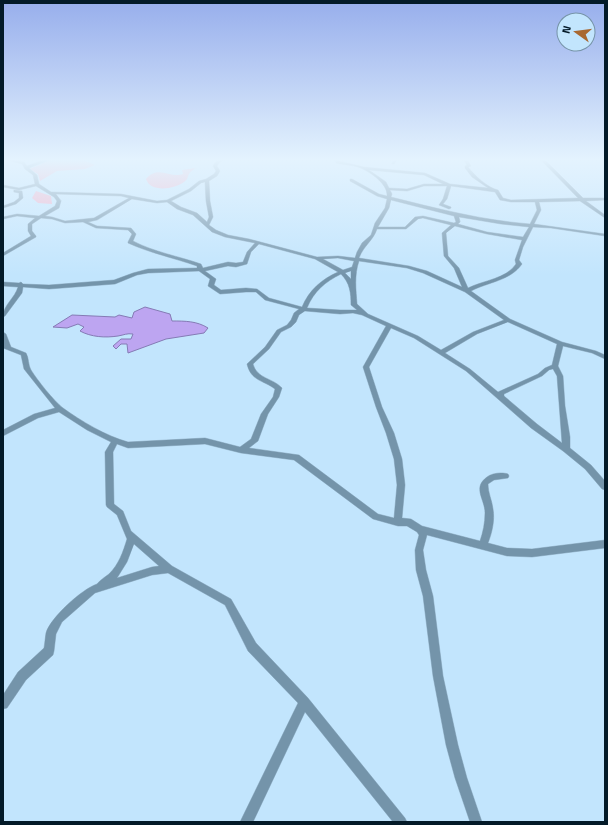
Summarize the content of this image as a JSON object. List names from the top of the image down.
{
  "north": "left"
}
